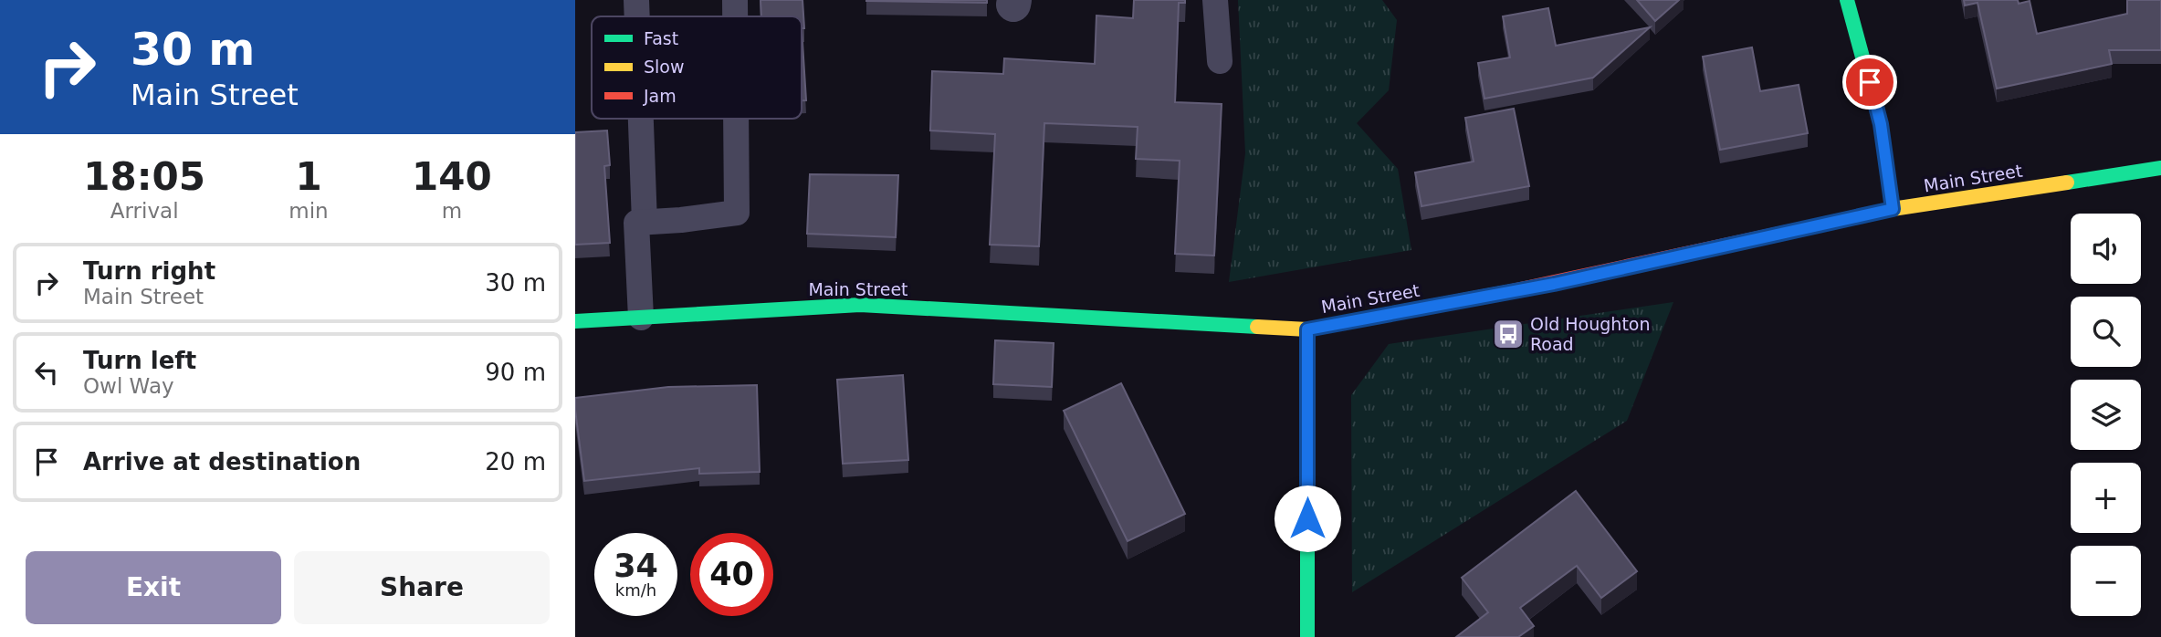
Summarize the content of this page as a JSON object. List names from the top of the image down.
{
  "streets": {
    "main road": ["Main Street"]
  },
  "places": {
    "bus stop": ["Old Houghton Road"]
  },
  "legend": ["Fast", "Slow", "Jam"],
  "page": {
    "turn": ["30 m", "Main Street"],
    "eta": [
      "18:05",
      "Arrival",
      "1",
      "min",
      "140",
      "m"
    ],
    "map_buttons": ["+", "−"],
    "list": [
      {
        "name": "Turn right",
        "note": "Main Street",
        "value": "30 m"
      },
      {
        "name": "Turn left",
        "note": "Owl Way",
        "value": "90 m"
      },
      {
        "name": "Arrive at destination",
        "value": "20 m"
      }
    ],
    "speed": "34 km/h",
    "limit": "40",
    "buttons": ["Exit", "Share"]
  }
}
